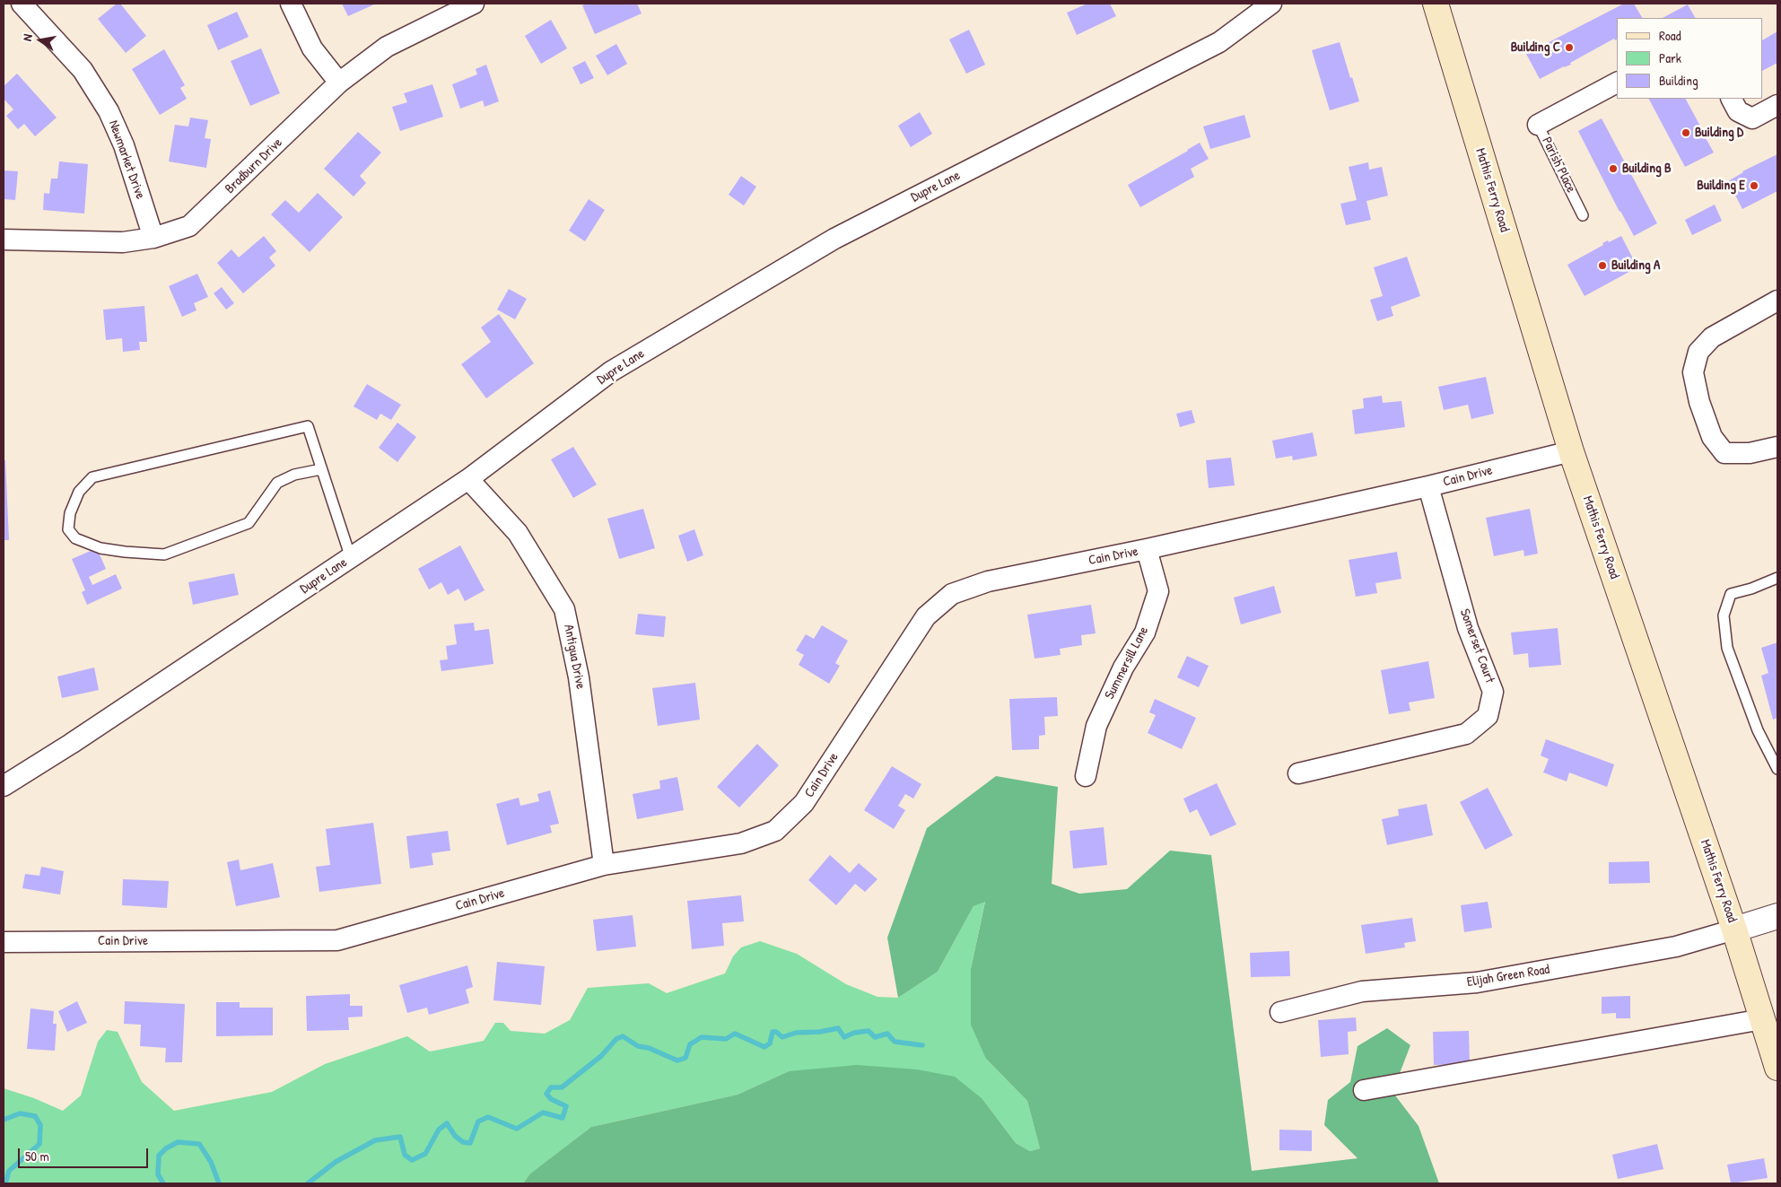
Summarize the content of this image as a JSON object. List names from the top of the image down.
{
  "streets": {
    "main road": ["Mathis Ferry Road"],
    "street": [
      "Newmarket Drive",
      "Parish Place",
      "Bradburn Drive",
      "Dupre Lane",
      "Cain Drive",
      "Somerset Court",
      "Antigua Drive",
      "Summersill Lane",
      "Elijah Green Road"
    ]
  },
  "crossings": [
    ["Newmarket Drive", "Bradburn Drive"],
    ["Dupre Lane", "Antigua Drive"],
    ["Mathis Ferry Road", "Cain Drive"],
    ["Mathis Ferry Road", "Elijah Green Road"],
    ["Cain Drive", "Somerset Court"],
    ["Cain Drive", "Antigua Drive"],
    ["Cain Drive", "Summersill Lane"]
  ],
  "places": [
    "Building C",
    "Building D",
    "Building B",
    "Building E",
    "Building A"
  ],
  "legend": ["Road", "Park", "Building"],
  "scale_bar": "50 m",
  "north": "left"
}
